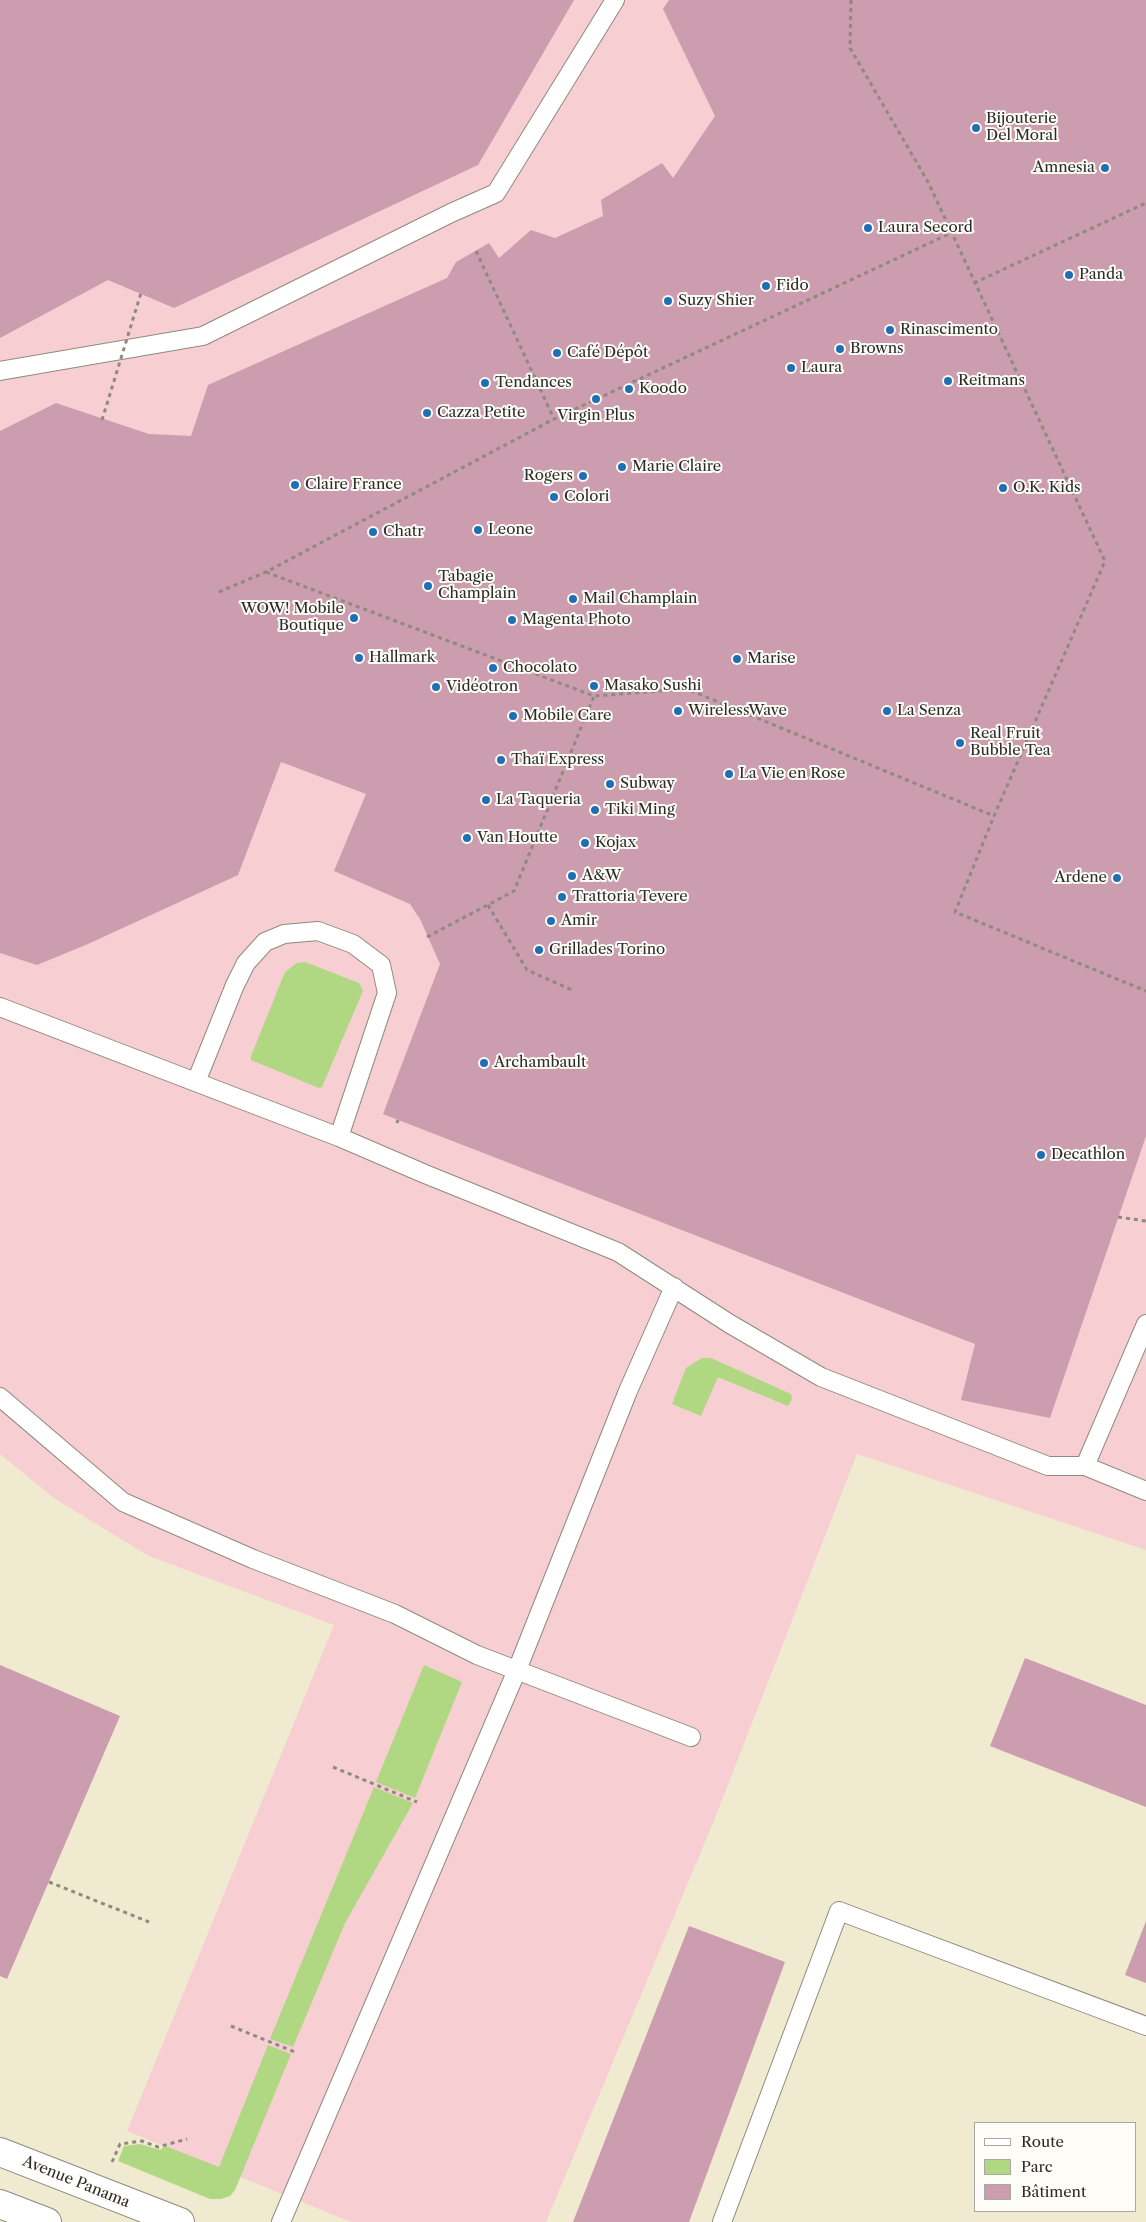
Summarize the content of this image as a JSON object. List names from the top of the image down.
{
  "streets": {
    "street": ["Avenue Panama"]
  },
  "places": [
    "Bijouterie Del Moral",
    "Amnesia",
    "Laura Secord",
    "Panda",
    "Fido",
    "Suzy Shier",
    "Rinascimento",
    "Browns",
    "Café Dépôt",
    "Laura",
    "Reitmans",
    "Tendances",
    "Koodo",
    "Virgin Plus",
    "Cazza Petite",
    "Marie Claire",
    "Rogers",
    "Claire France",
    "O.K. Kids",
    "Colori",
    "Leone",
    "Chatr",
    "Tabagie Champlain",
    "Mail Champlain",
    "WOW! Mobile Boutique",
    "Magenta Photo",
    "Hallmark",
    "Marise",
    "Chocolato",
    "Masako Sushi",
    "Vidéotron",
    "WirelessWave",
    "La Senza",
    "Mobile Care",
    "Real Fruit Bubble Tea",
    "Thaï Express",
    "La Vie en Rose",
    "Subway",
    "La Taqueria",
    "Tiki Ming",
    "Van Houtte",
    "Kojax",
    "A&W",
    "Ardene",
    "Trattoria Tevere",
    "Amir",
    "Grillades Torino",
    "Archambault",
    "Decathlon"
  ],
  "legend": ["Route", "Parc", "Bâtiment"]
}
